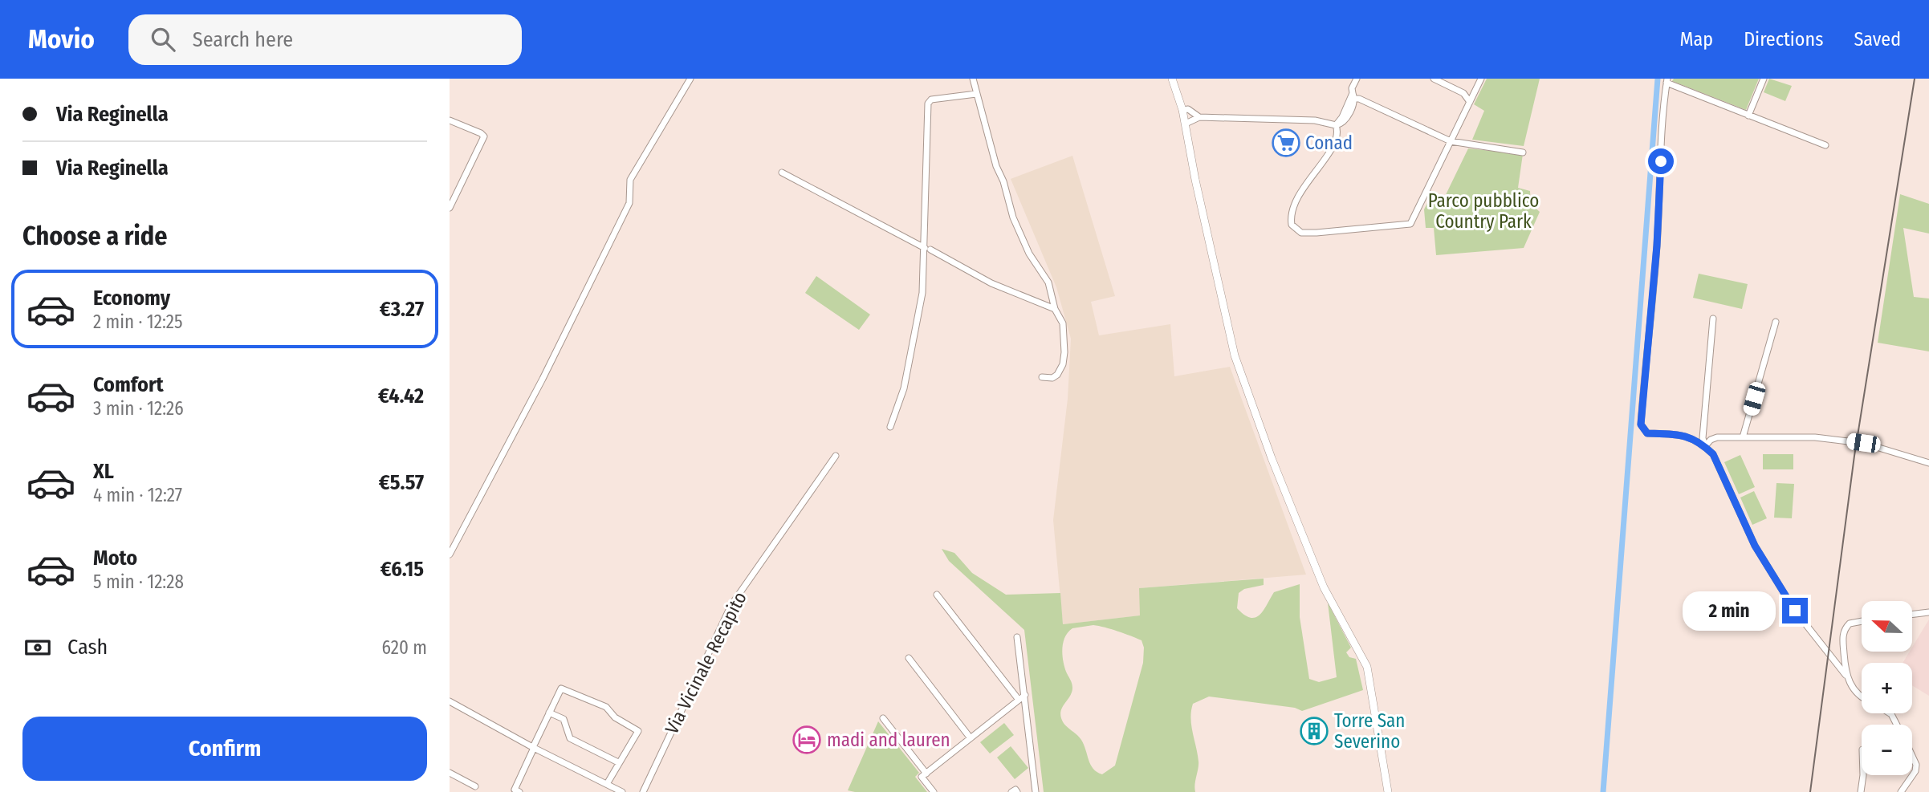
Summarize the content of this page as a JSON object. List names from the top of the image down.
{
  "streets": {
    "street": ["Via Vicinale Recapito"]
  },
  "parks": ["Parco pubblico Country Park"],
  "places": {
    "supermarket": ["Conad"],
    "building": ["Torre San Severino"],
    "hotel": ["madi and lauren"]
  },
  "north": "left",
  "page": {
    "header": "Movio",
    "search": "Search here",
    "nav": ["Map", "Directions", "Saved"],
    "banner": ["Via Reginella", "Via Reginella"],
    "heading": "Choose a ride",
    "list": [
      {
        "name": "Economy",
        "note": "2 min · 12:25",
        "value": "€3.27"
      },
      {
        "name": "Comfort",
        "note": "3 min · 12:26",
        "value": "€4.42"
      },
      {
        "name": "XL",
        "note": "4 min · 12:27",
        "value": "€5.57"
      },
      {
        "name": "Moto",
        "note": "5 min · 12:28",
        "value": "€6.15"
      }
    ],
    "bubble": "2 min",
    "map_buttons": ["+", "−"],
    "pay": ["Cash", "620 m"],
    "buttons": "Confirm"
  }
}
